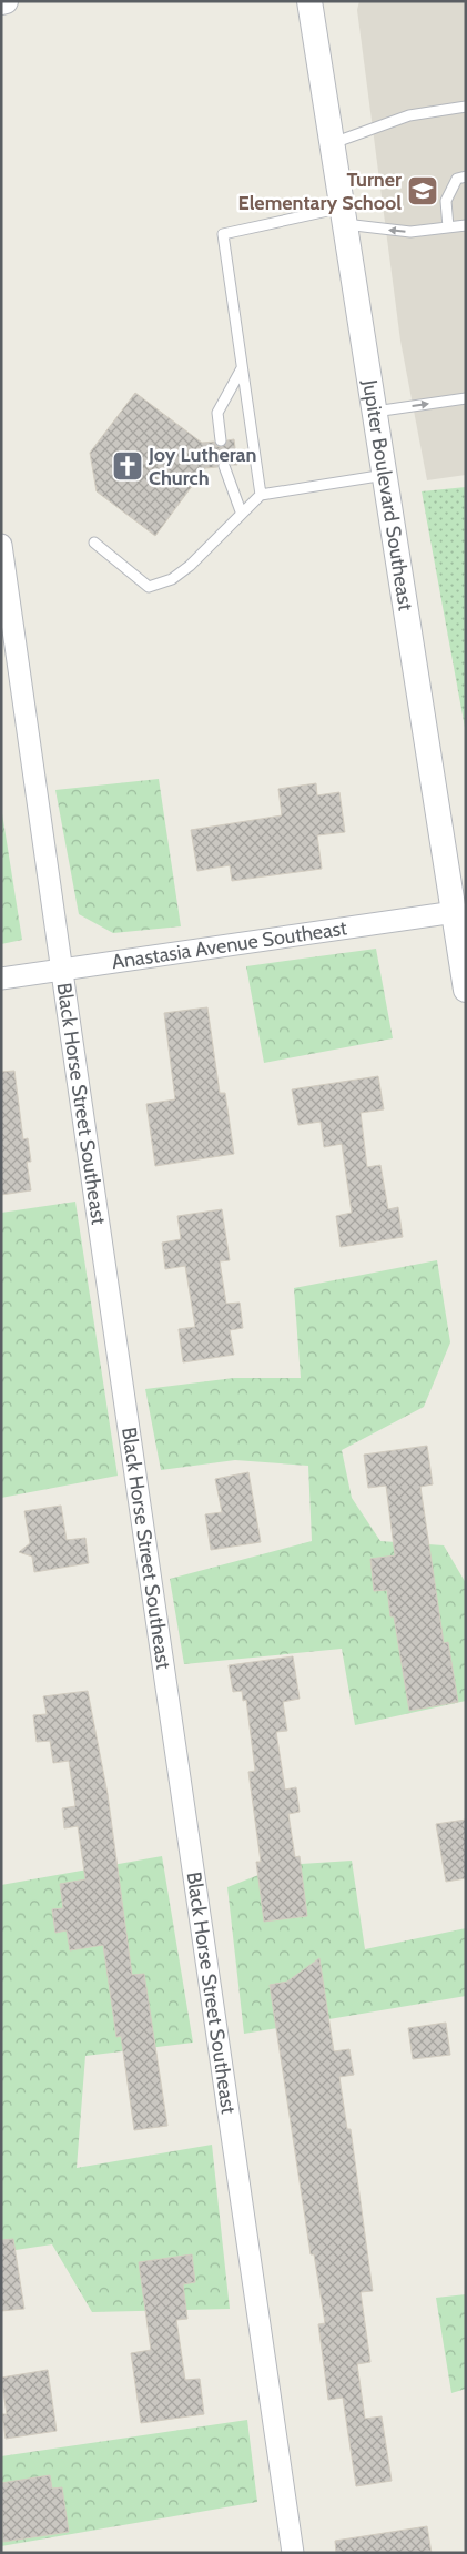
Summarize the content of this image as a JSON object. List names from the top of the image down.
{
  "streets": {
    "street": ["Jupiter Boulevard Southeast", "Anastasia Avenue Southeast", "Black Horse Street Southeast"]
  },
  "crossings": [
    ["Jupiter Boulevard Southeast", "Anastasia Avenue Southeast"],
    ["Anastasia Avenue Southeast", "Black Horse Street Southeast"]
  ],
  "places": {
    "school or university": ["Turner Elementary School"],
    "church": ["Joy Lutheran Church"]
  }
}
